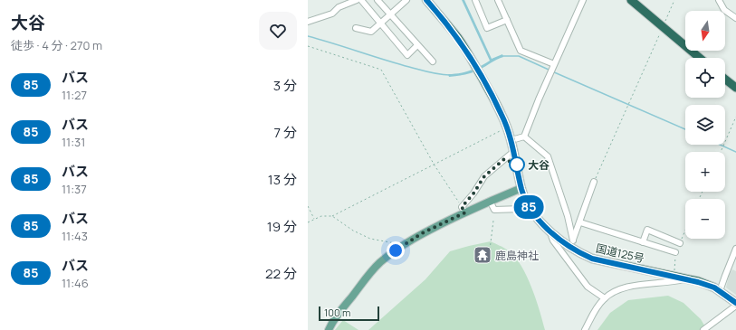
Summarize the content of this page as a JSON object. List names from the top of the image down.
{
  "streets": {
    "highway": ["国道125号"]
  },
  "places": {
    "other": ["大谷"],
    "temple": ["鹿島神社"]
  },
  "lines": ["bus line 85"],
  "scale_bar": "100 m",
  "north": "bottom",
  "page": {
    "heading": ["大谷", "徒歩 · 4 分 · 270 m"],
    "on_map": "85",
    "map_buttons": ["+", "−"],
    "list": [
      {
        "mark": "85",
        "name": "バス",
        "note": "11:27",
        "value": "3 分"
      },
      {
        "mark": "85",
        "name": "バス",
        "note": "11:31",
        "value": "7 分"
      },
      {
        "mark": "85",
        "name": "バス",
        "note": "11:37",
        "value": "13 分"
      },
      {
        "mark": "85",
        "name": "バス",
        "note": "11:43",
        "value": "19 分"
      },
      {
        "mark": "85",
        "name": "バス",
        "note": "11:46",
        "value": "22 分"
      }
    ],
    "scale": "100 m"
  }
}
